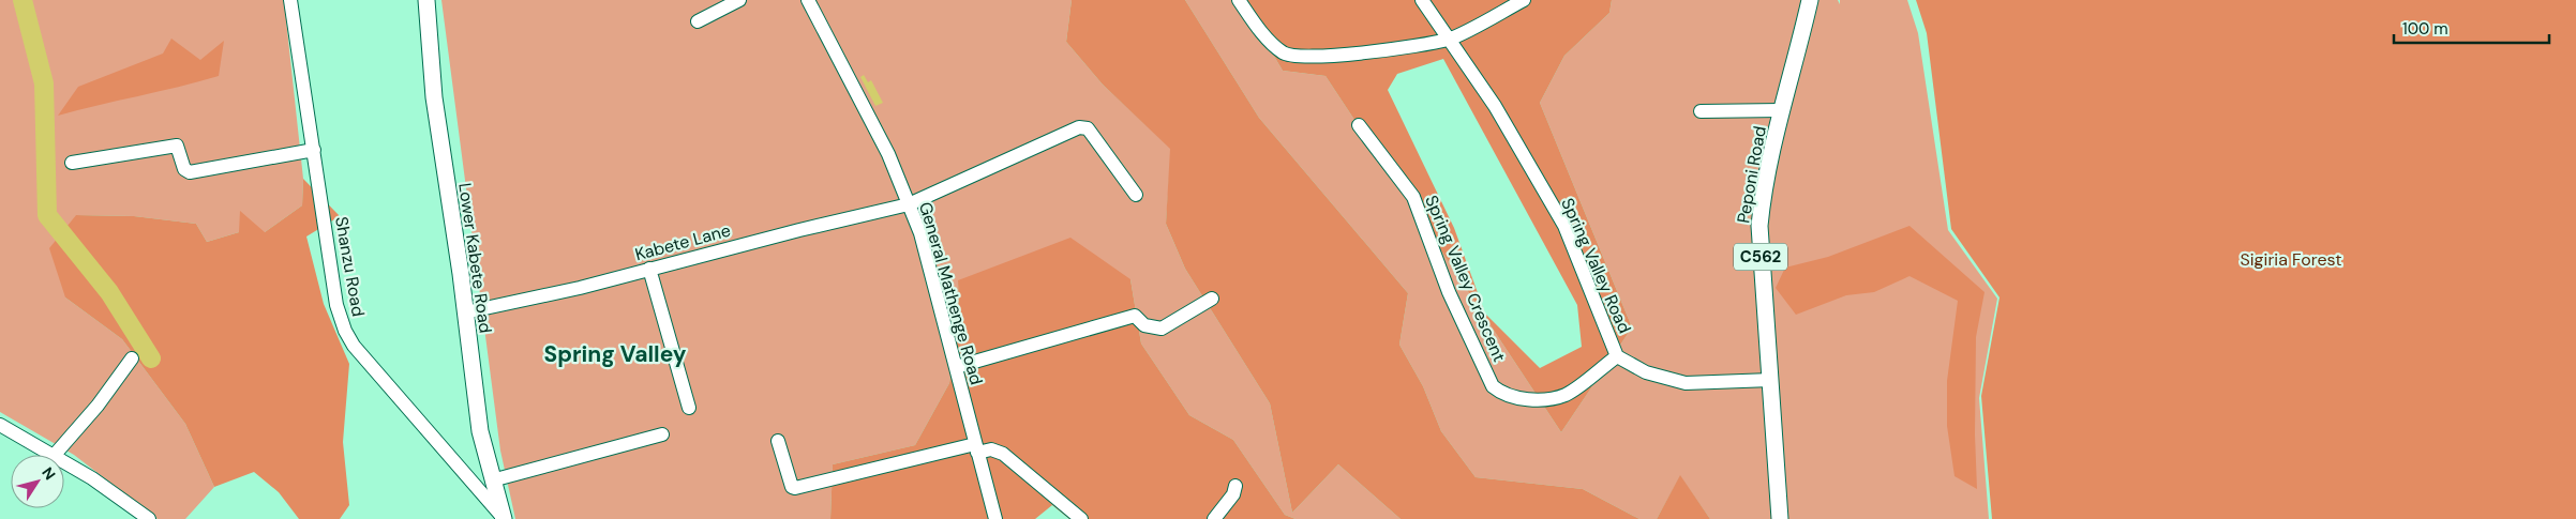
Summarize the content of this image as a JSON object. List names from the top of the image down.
{
  "streets": {
    "main road": ["Peponi Road", "C562", "Lower Kabete Road"],
    "street": [
      "Kabete Lane",
      "Spring Valley Road",
      "Shanzu Road",
      "Spring Valley Crescent",
      "General Mathenge Road"
    ]
  },
  "crossings": [
    ["Peponi Road", "Spring Valley Road"],
    ["Kabete Lane", "Lower Kabete Road"],
    ["Kabete Lane", "General Mathenge Road"],
    ["Lower Kabete Road", "Shanzu Road"],
    ["Spring Valley Road", "Spring Valley Crescent"]
  ],
  "districts": ["Spring Valley"],
  "parks": ["Sigiria Forest"],
  "scale_bar": "100 m",
  "north": "top right"
}
